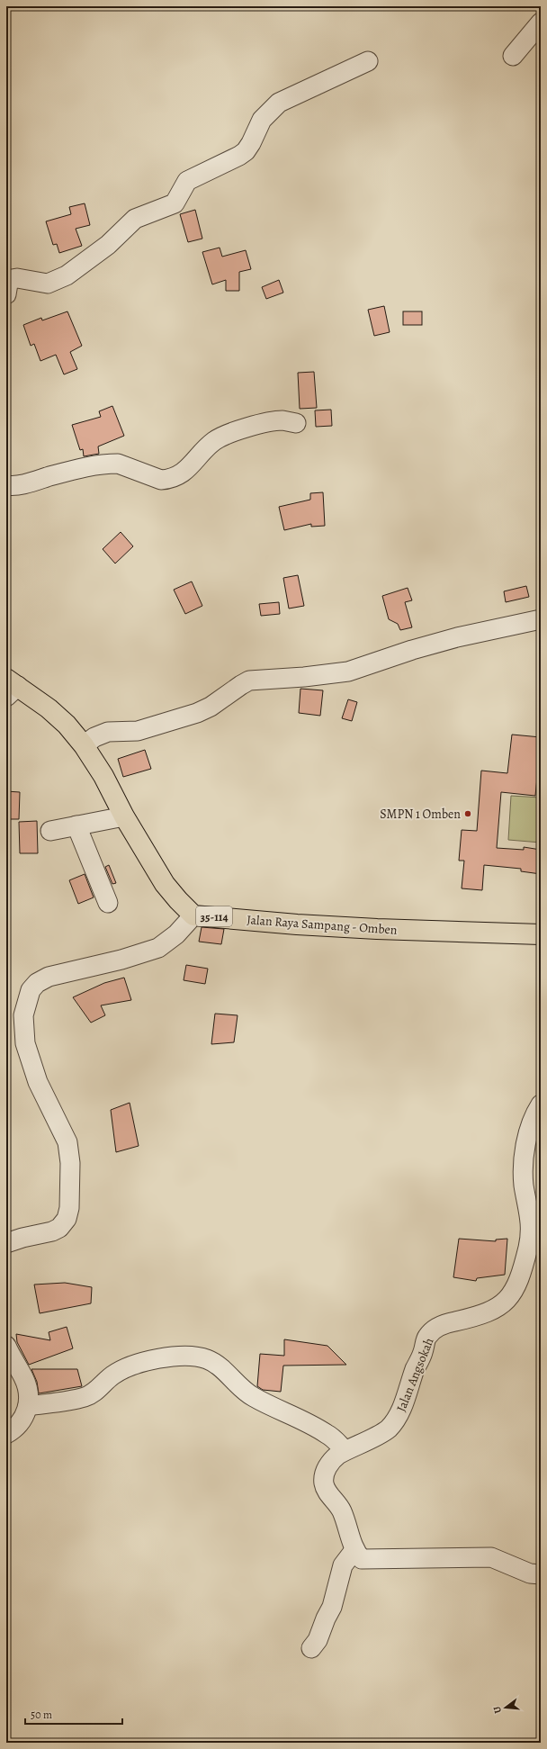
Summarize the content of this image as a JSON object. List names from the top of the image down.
{
  "streets": {
    "main road": ["35-114", "Jalan Raya Sampang - Omben"],
    "street": ["Jalan Angsokah"]
  },
  "crossings": [
    ["35-114", "Jalan Raya Sampang - Omben"]
  ],
  "places": ["SMPN 1 Omben"],
  "scale_bar": "50 m",
  "north": "left"
}
